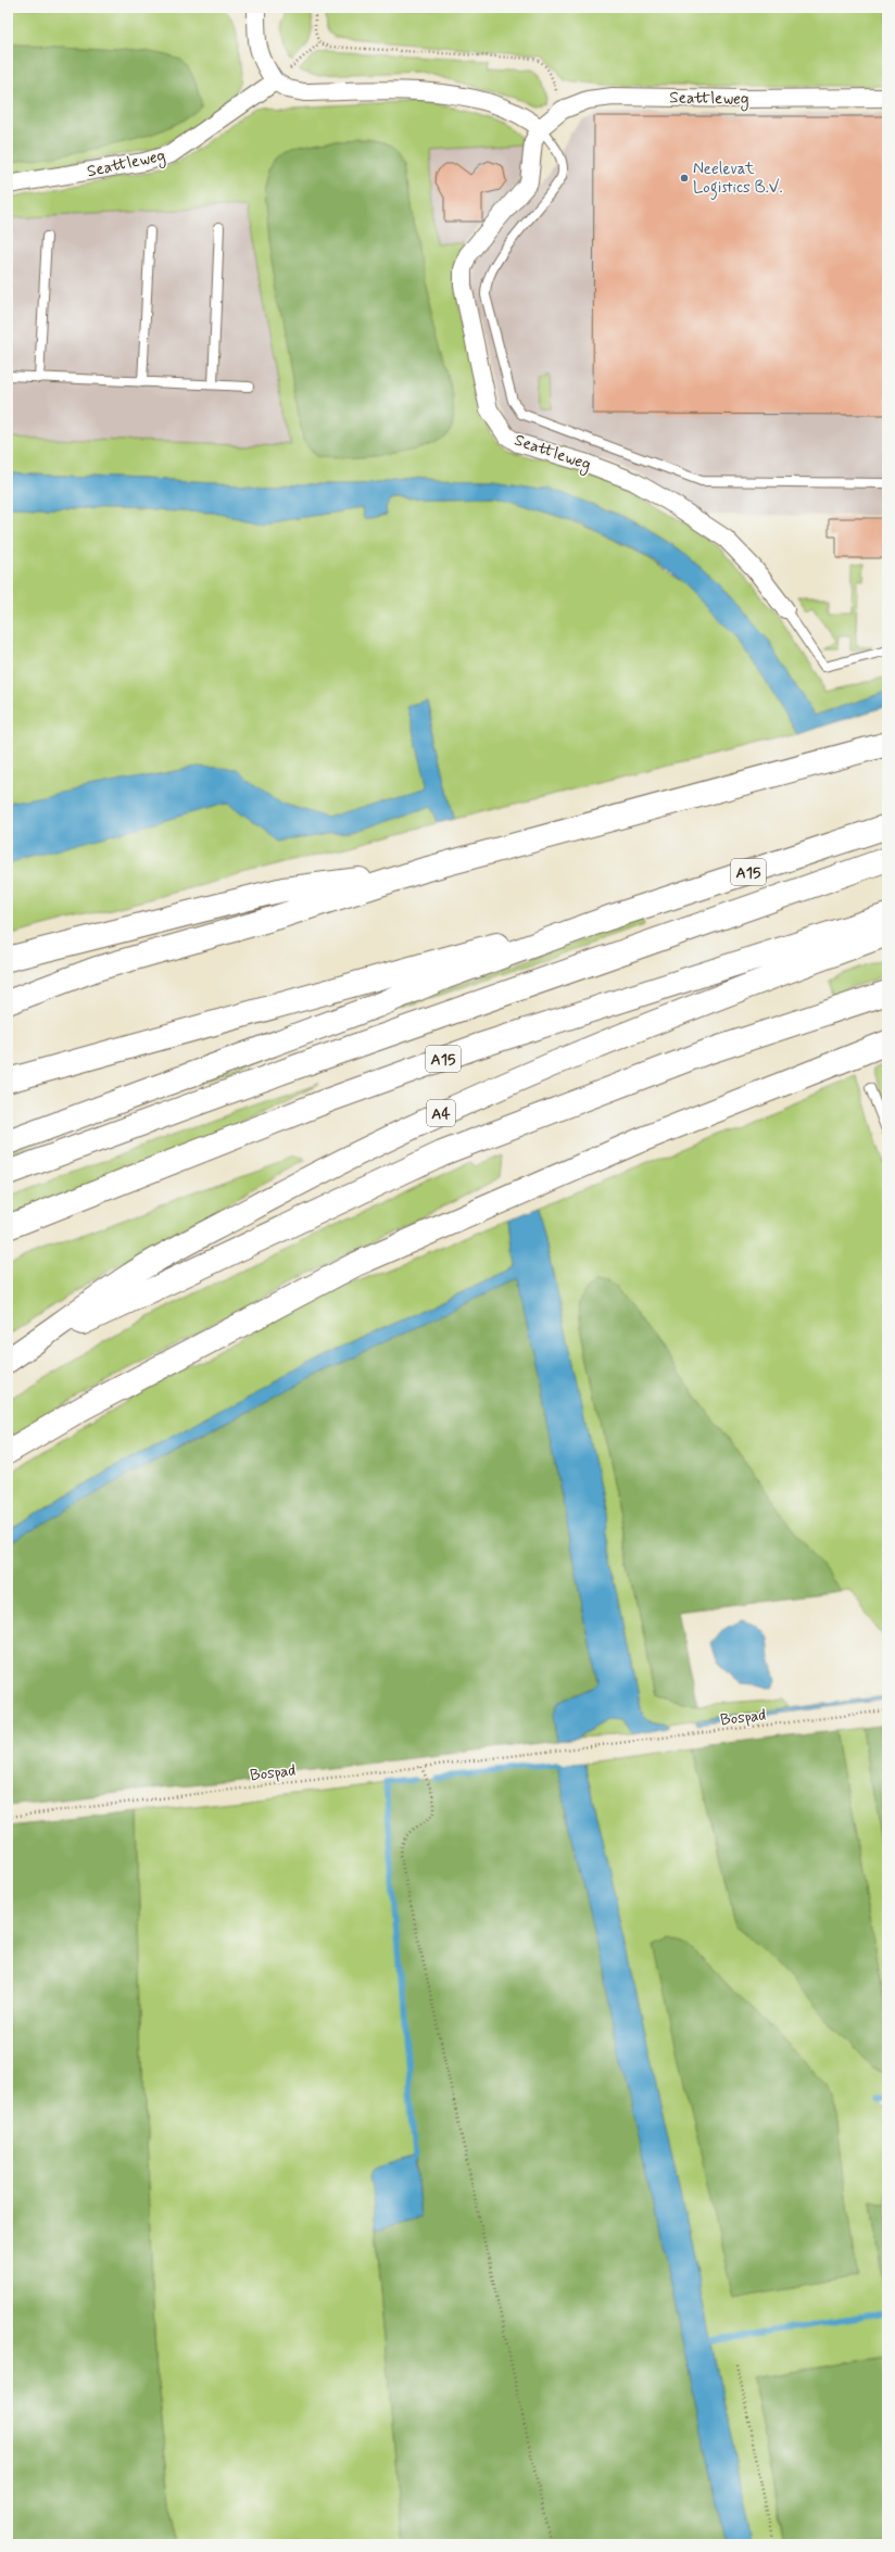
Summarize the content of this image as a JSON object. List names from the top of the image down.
{
  "streets": {
    "highway": ["A15", "A4"],
    "street": ["Seattleweg"],
    "path": ["Bospad"]
  },
  "places": ["Neelevat Logistics B.V."]
}
